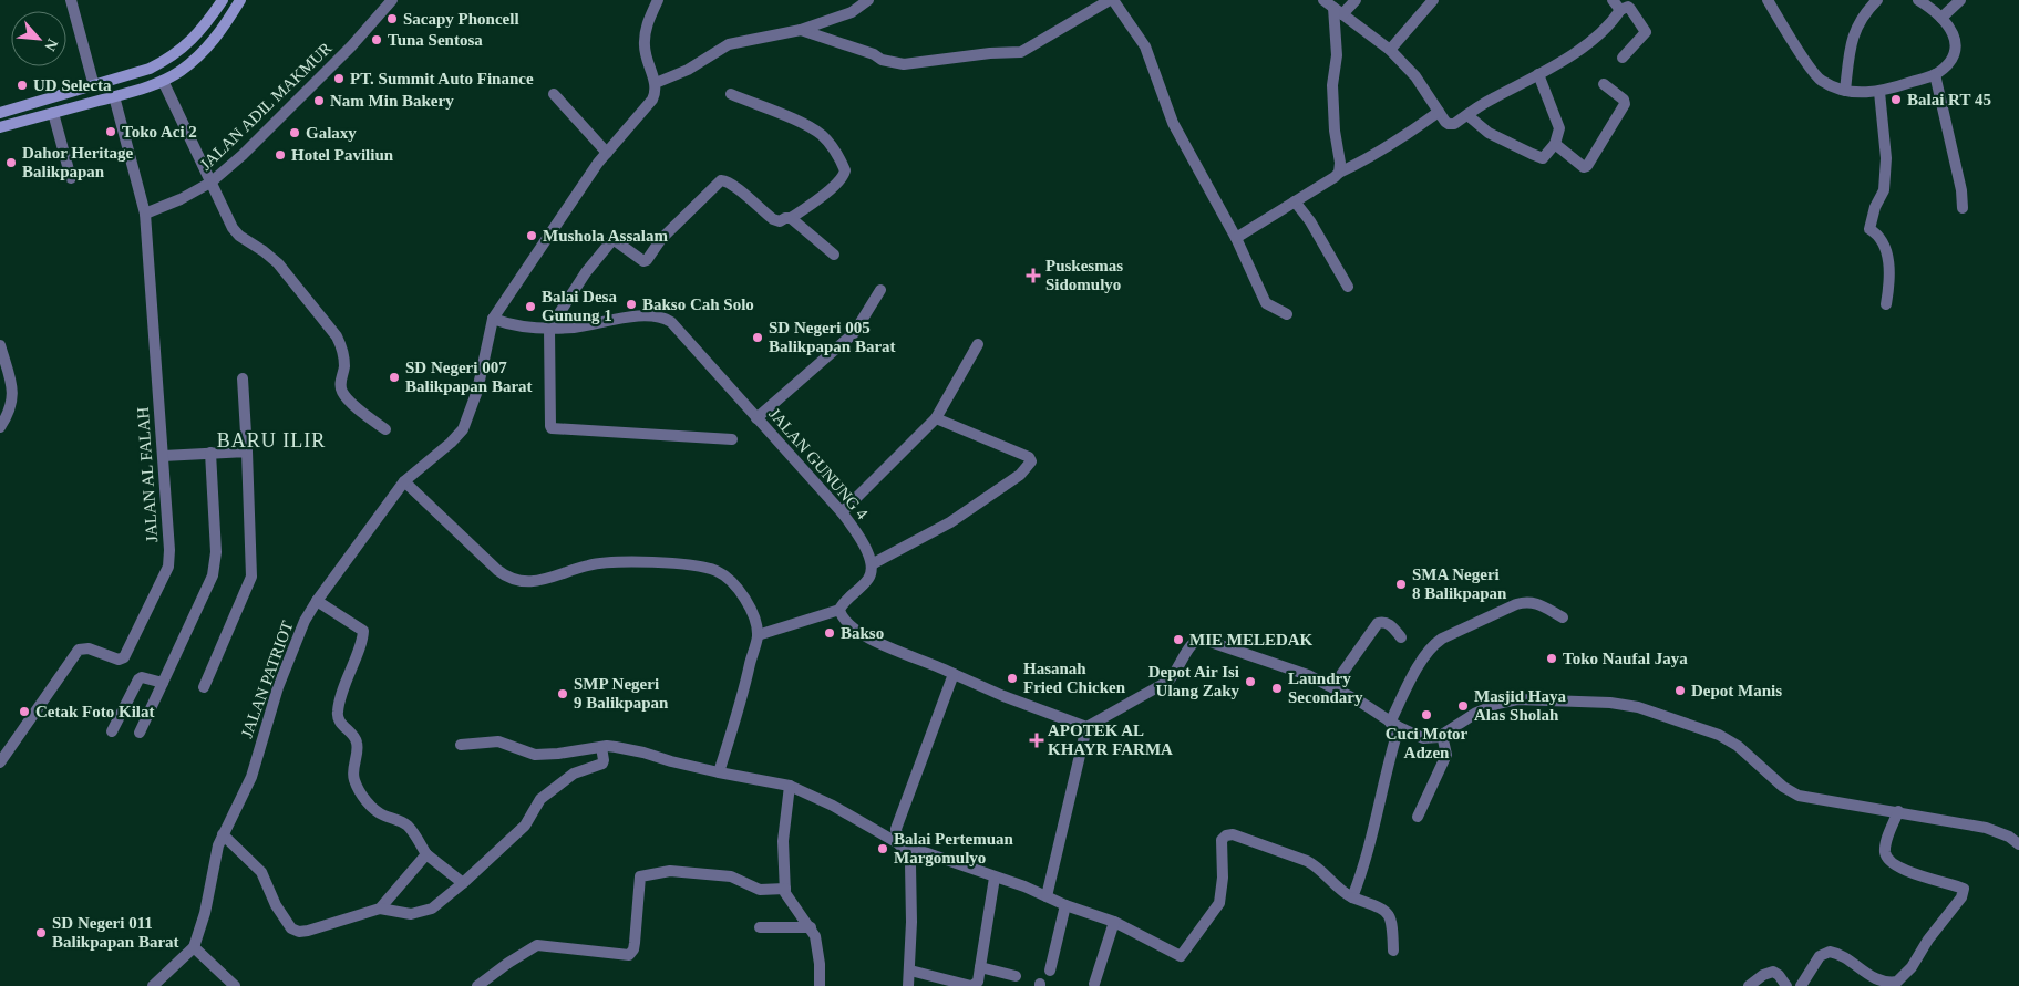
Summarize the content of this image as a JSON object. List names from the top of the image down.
{
  "streets": {
    "street": [
      "JALAN ADIL MAKMUR",
      "JALAN GUNUNG 4",
      "JALAN AL FALAH",
      "JALAN PATRIOT"
    ]
  },
  "crossings": [
    ["JALAN ADIL MAKMUR", "JALAN AL FALAH"],
    ["JALAN GUNUNG 4", "JALAN PATRIOT"]
  ],
  "districts": ["BARU ILIR"],
  "places": {
    "other": [
      "Sacapy Phoncell",
      "Tuna Sentosa",
      "PT. Summit Auto Finance",
      "UD Selecta",
      "Balai RT 45",
      "Nam Min Bakery",
      "Toko Aci 2",
      "Galaxy",
      "Hotel Paviliun",
      "Dahor Heritage Balikpapan",
      "Mushola Assalam",
      "Bakso Cah Solo",
      "Balai Desa Gunung 1",
      "SD Negeri 005 Balikpapan Barat",
      "SD Negeri 007 Balikpapan Barat",
      "SMA Negeri 8 Balikpapan",
      "Bakso",
      "MIE MELEDAK",
      "Toko Naufal Jaya",
      "Hasanah Fried Chicken",
      "Depot Air Isi Ulang Zaky",
      "Laundry Secondary",
      "Depot Manis",
      "SMP Negeri 9 Balikpapan",
      "Masjid Haya Alas Sholah",
      "Cetak Foto Kilat",
      "Cuci Motor Adzen",
      "Balai Pertemuan Margomulyo",
      "SD Negeri 011 Balikpapan Barat"
    ],
    "health": ["Puskesmas Sidomulyo", "APOTEK AL KHAYR FARMA"]
  },
  "north": "bottom right"
}
